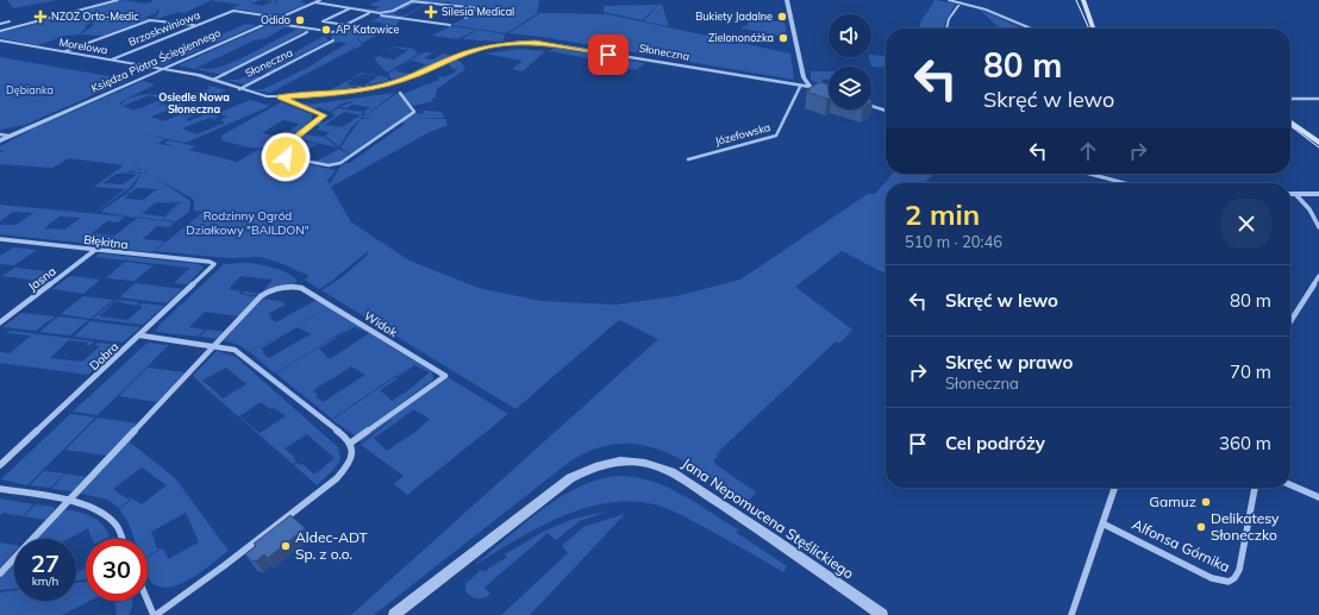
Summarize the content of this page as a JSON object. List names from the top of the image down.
{
  "streets": {
    "street": [
      "Brzoskwiniowa",
      "Morelowa",
      "Słoneczna",
      "Księdza Piotra Ściegiennego",
      "Józefowska",
      "Błękitna",
      "Jasna",
      "Widok",
      "Dobra",
      "Jana Nepomucena Stęślickiego",
      "Alfonsa Górnika"
    ]
  },
  "crossings": [
    ["Brzoskwiniowa", "Morelowa"],
    ["Brzoskwiniowa", "Księdza Piotra Ściegiennego"],
    ["Morelowa", "Słoneczna"],
    ["Morelowa", "Księdza Piotra Ściegiennego"],
    ["Słoneczna", "Księdza Piotra Ściegiennego"],
    ["Słoneczna", "Józefowska"],
    ["Błękitna", "Jasna"],
    ["Błękitna", "Dobra"]
  ],
  "districts": ["Osiedle Nowa Słoneczna"],
  "parks": ["Dębianka", "Rodzinny Ogród Działkowy \"BAILDON\""],
  "places": {
    "health": ["Silesia Medical", "NZOZ Orto-Medic"],
    "other": [
      "Bukiety Jadalne",
      "Odido",
      "AP Katowice",
      "Zielononóżka",
      "Gamuz",
      "Delikatesy Słoneczko",
      "Aldec-ADT Sp. z o.o."
    ]
  },
  "page": {
    "turn": ["80 m", "Skręć w lewo"],
    "heading": ["2 min", "510 m · 20:46"],
    "list": [
      {
        "name": "Skręć w lewo",
        "value": "80 m"
      },
      {
        "name": "Skręć w prawo",
        "note": "Słoneczna",
        "value": "70 m"
      },
      {
        "name": "Cel podróży",
        "value": "360 m"
      }
    ],
    "speed": "27 km/h",
    "limit": "30"
  }
}
